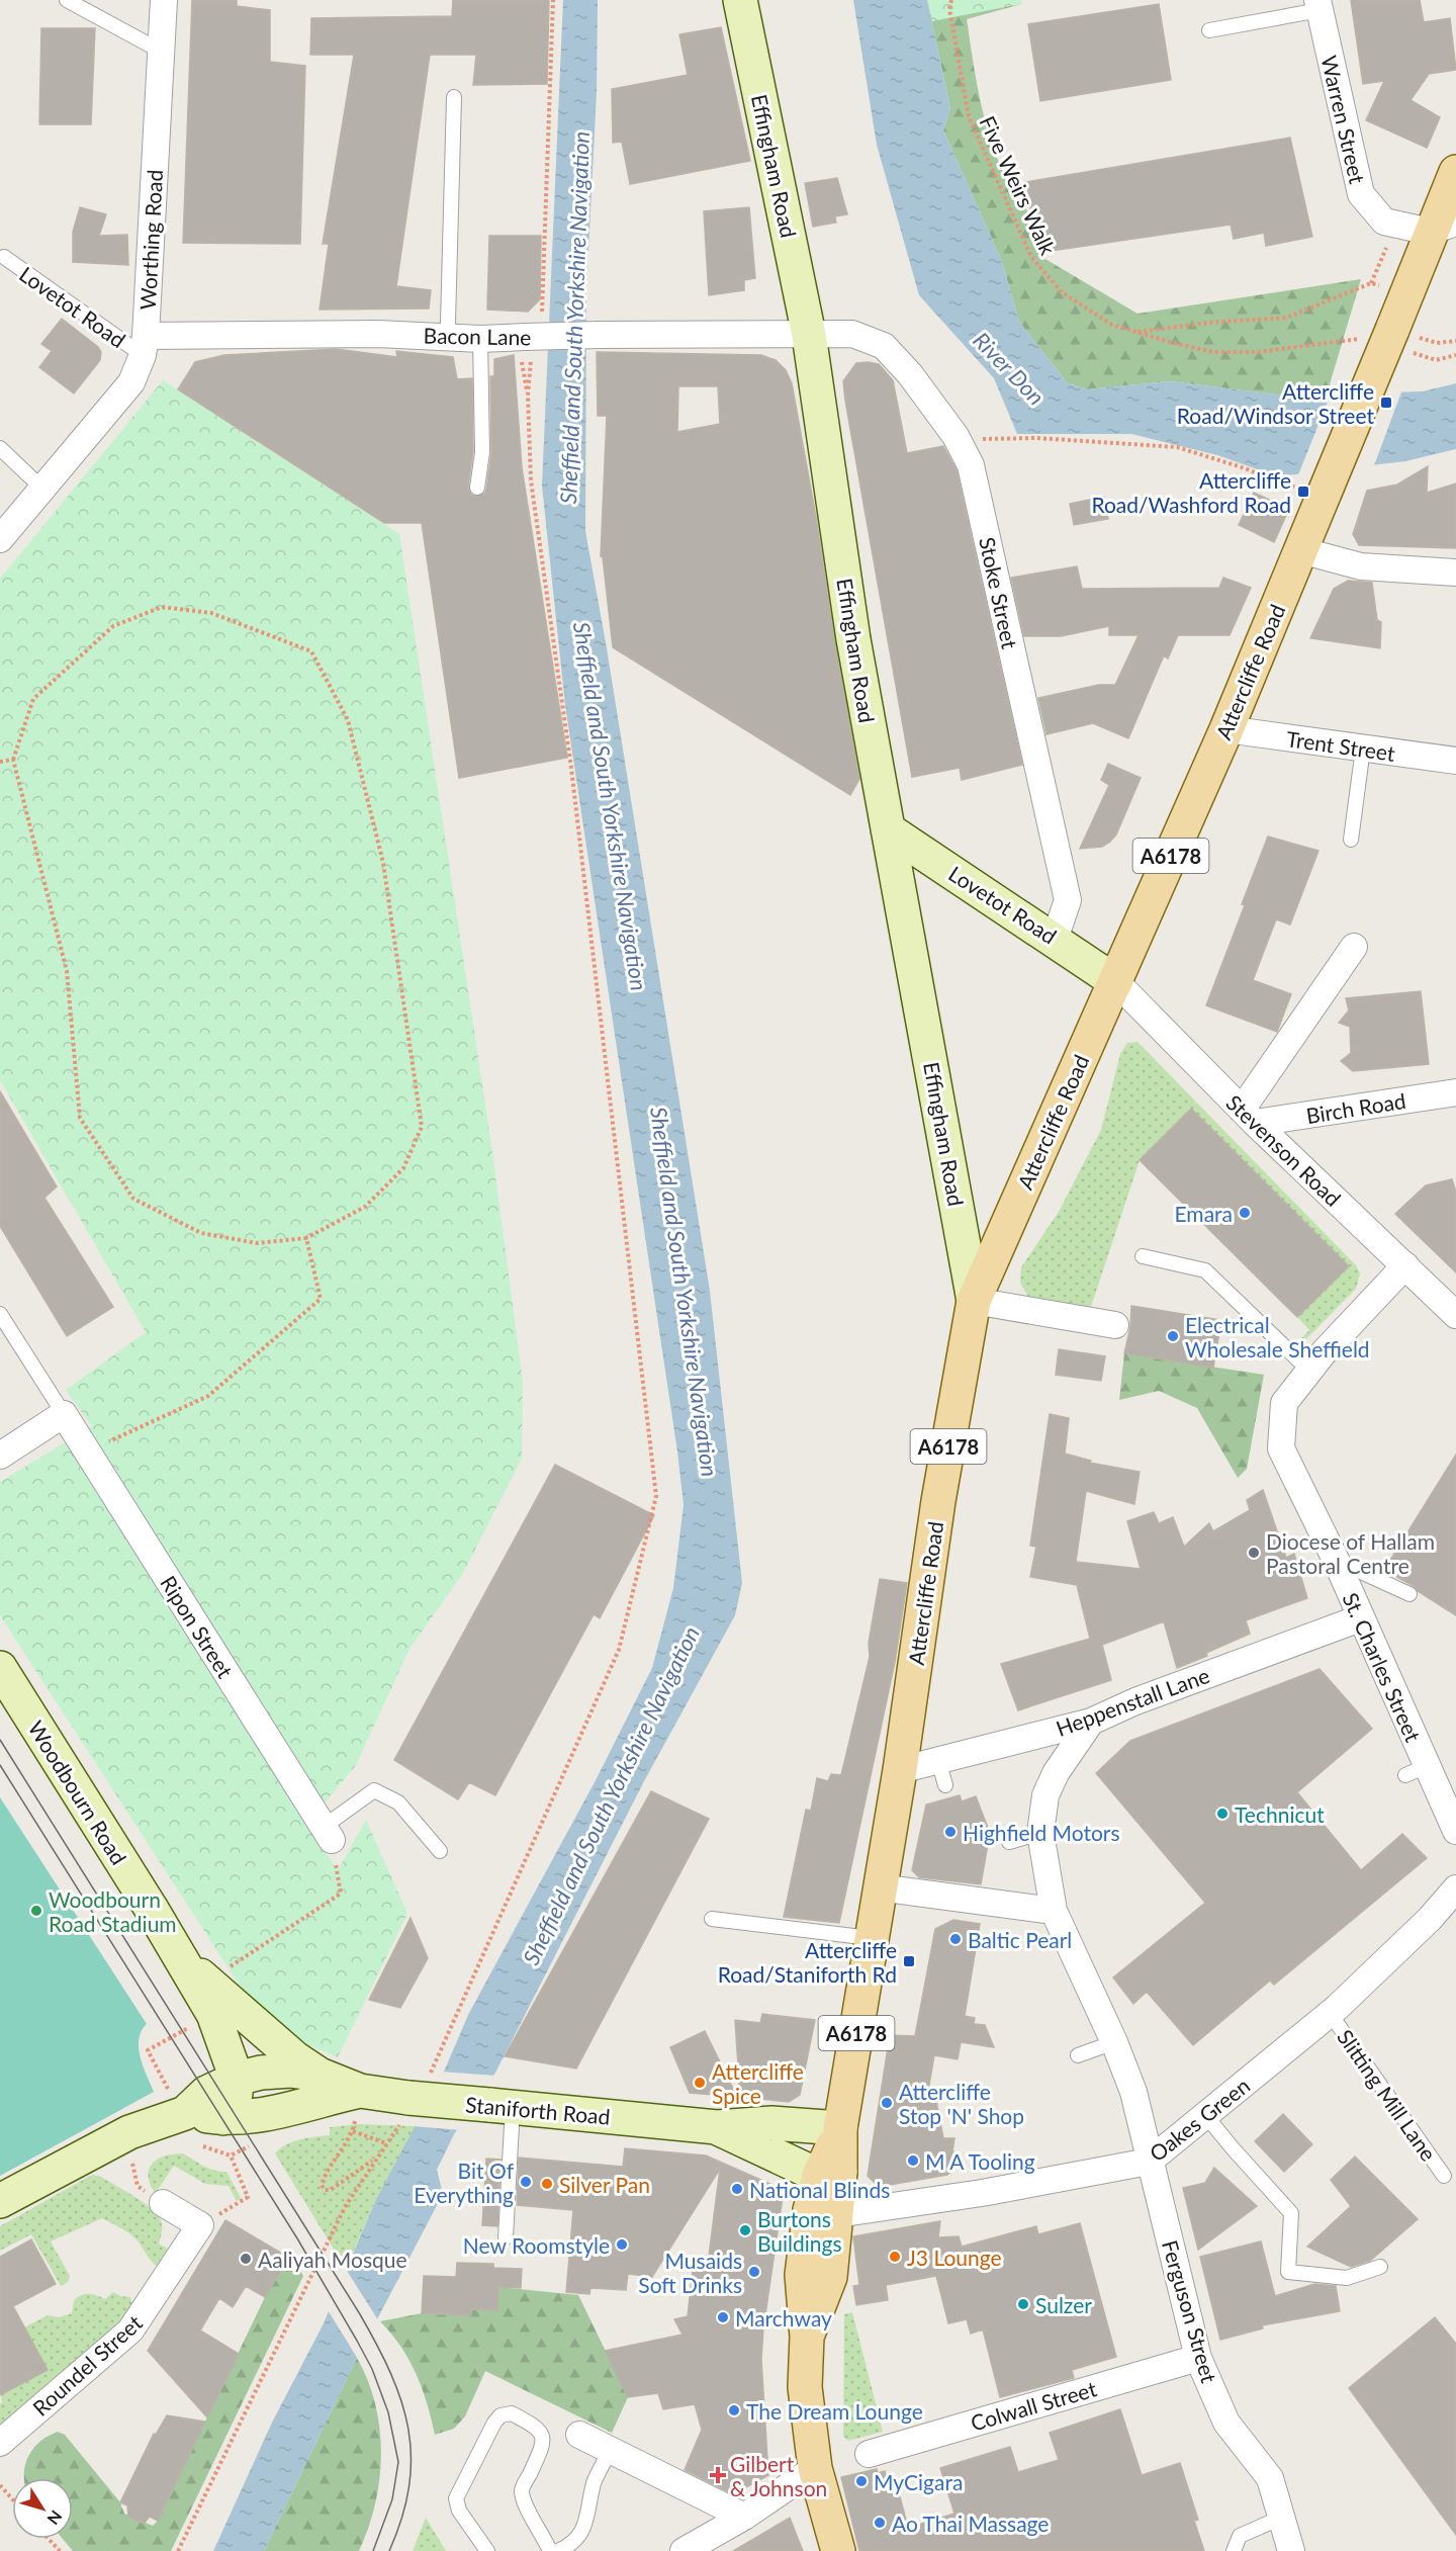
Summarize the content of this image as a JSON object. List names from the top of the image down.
{
  "streets": {
    "main road": [
      "Effingham Road",
      "Lovetot Road",
      "Attercliffe Road",
      "A6178",
      "Woodbourn Road",
      "Staniforth Road"
    ],
    "street": [
      "Warren Street",
      "Worthing Road",
      "Bacon Lane",
      "Stoke Street",
      "Trent Street",
      "Birch Road",
      "Stevenson Road",
      "Ripon Street",
      "St. Charles Street",
      "Heppenstall Lane",
      "Oakes Green",
      "Ferguson Street",
      "Roundel Street",
      "Colwall Street"
    ],
    "lane": ["Slitting Mill Lane"],
    "path": ["Five Weirs Walk"]
  },
  "crossings": [
    ["Warren Street", "Attercliffe Road"],
    ["Effingham Road", "Lovetot Road"],
    ["Effingham Road", "Bacon Lane"],
    ["Effingham Road", "Stoke Street"],
    ["Effingham Road", "Attercliffe Road"],
    ["Five Weirs Walk", "Attercliffe Road"],
    ["Worthing Road", "Lovetot Road"],
    ["Worthing Road", "Bacon Lane"],
    ["Lovetot Road", "Bacon Lane"],
    ["Lovetot Road", "Stoke Street"],
    ["Lovetot Road", "Attercliffe Road"],
    ["Lovetot Road", "Stevenson Road"],
    ["Bacon Lane", "Stoke Street"],
    ["Attercliffe Road", "Trent Street"],
    ["Attercliffe Road", "Stevenson Road"],
    ["Attercliffe Road", "Heppenstall Lane"],
    ["Attercliffe Road", "Staniforth Road"],
    ["Attercliffe Road", "Oakes Green"],
    ["Birch Road", "Stevenson Road"],
    ["Stevenson Road", "St. Charles Street"],
    ["St. Charles Street", "Heppenstall Lane"],
    ["Heppenstall Lane", "Ferguson Street"],
    ["Woodbourn Road", "Staniforth Road"],
    ["Slitting Mill Lane", "Oakes Green"],
    ["Oakes Green", "Ferguson Street"],
    ["Ferguson Street", "Colwall Street"]
  ],
  "water": ["Sheffield and South Yorkshire Navigation", "River Don"],
  "places": {
    "transit": ["Attercliffe Road/Windsor Street", "Attercliffe Road/Washford Road", "Attercliffe Road/Staniforth Rd"],
    "other": [
      "Emara",
      "Electrical Wholesale Sheffield",
      "Diocese of Hallam Pastoral Centre",
      "Technicut",
      "Highfield Motors",
      "Woodbourn Road Stadium",
      "Baltic Pearl",
      "Attercliffe Spice",
      "Attercliffe Stop 'N' Shop",
      "M A Tooling",
      "Bit Of Everything",
      "Silver Pan",
      "National Blinds",
      "Burtons Buildings",
      "New Roomstyle",
      "J3 Lounge",
      "Aaliyah Mosque",
      "Musaids Soft Drinks",
      "Sulzer",
      "Marchway",
      "The Dream Lounge",
      "MyCigara",
      "Ao Thai Massage"
    ],
    "health": ["Gilbert & Johnson"]
  },
  "north": "bottom right"
}
